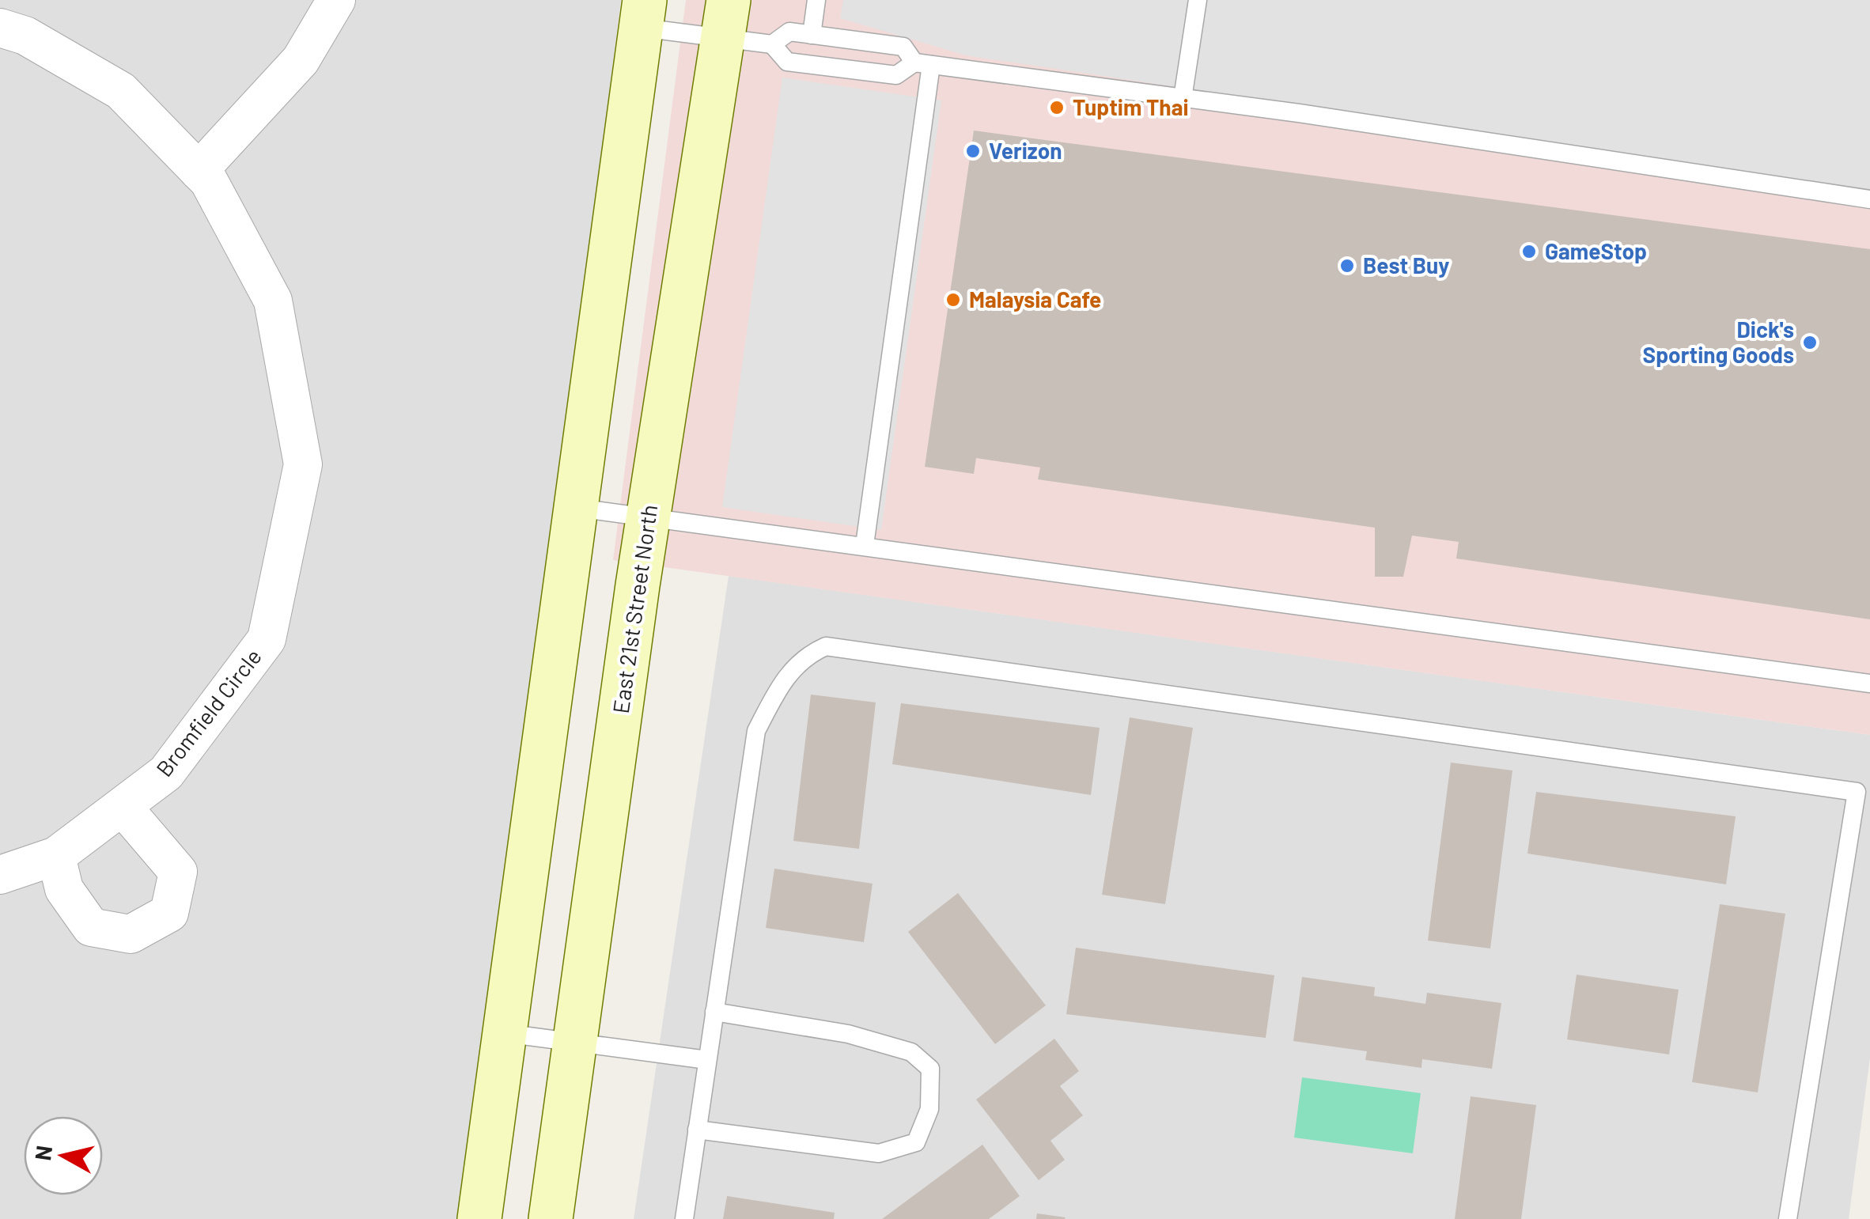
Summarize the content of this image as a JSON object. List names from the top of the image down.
{
  "streets": {
    "main road": ["East 21st Street North"],
    "street": ["Bromfield Circle"]
  },
  "places": [
    "Tuptim Thai",
    "Verizon",
    "GameStop",
    "Best Buy",
    "Malaysia Cafe",
    "Dick's Sporting Goods"
  ],
  "north": "left"
}
